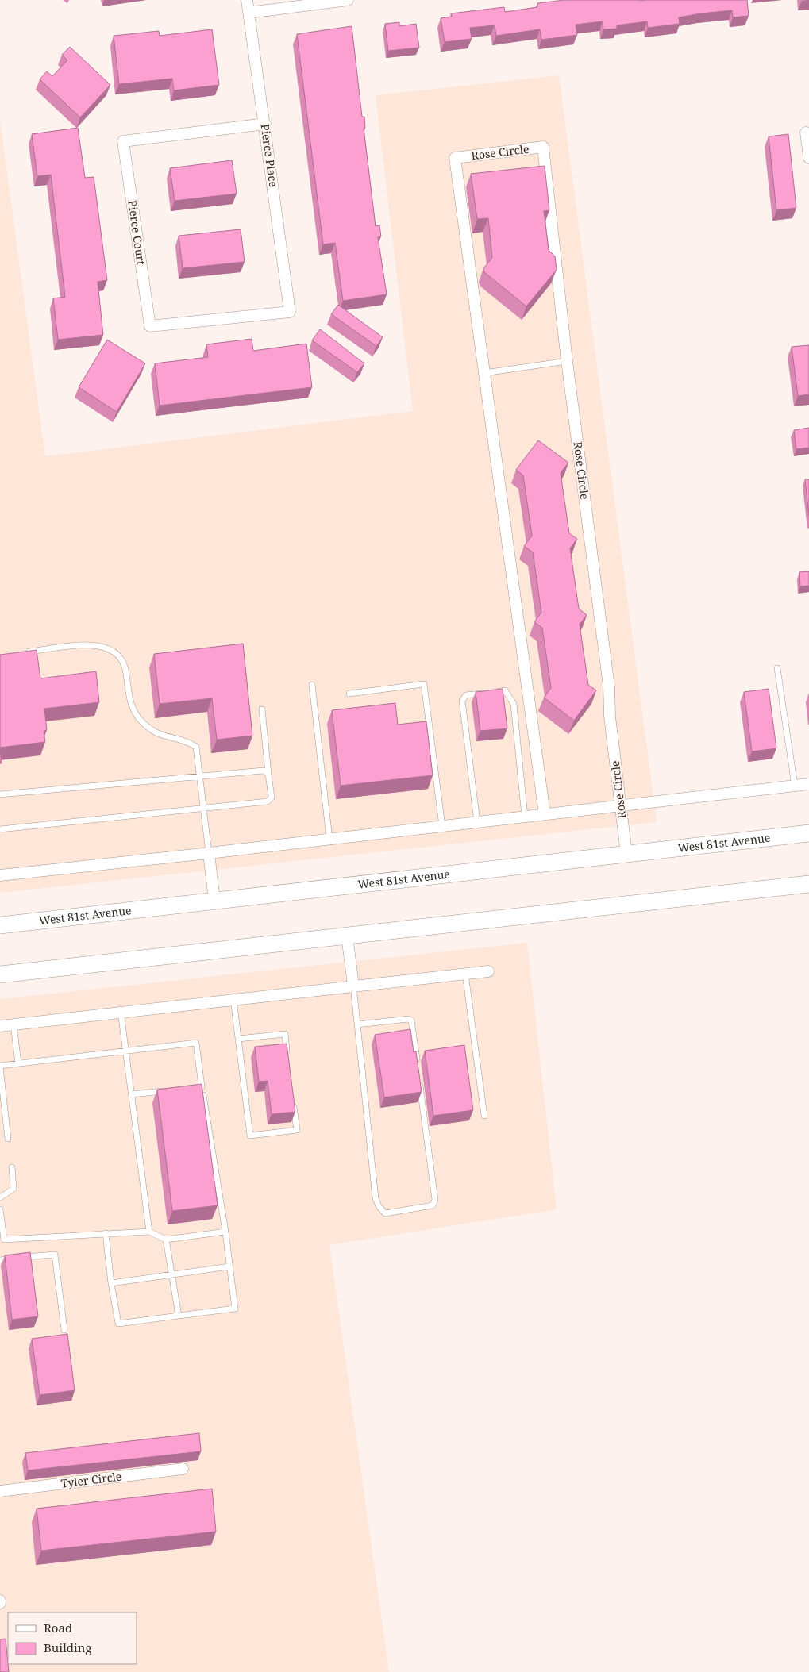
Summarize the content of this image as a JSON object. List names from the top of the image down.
{
  "streets": {
    "main road": ["West 81st Avenue"],
    "street": [
      "Rose Circle",
      "Pierce Place",
      "Pierce Court",
      "Tyler Circle"
    ]
  },
  "crossings": [
    ["Rose Circle", "West 81st Avenue"],
    ["Pierce Place", "Pierce Court"]
  ],
  "legend": ["Road", "Building"]
}
